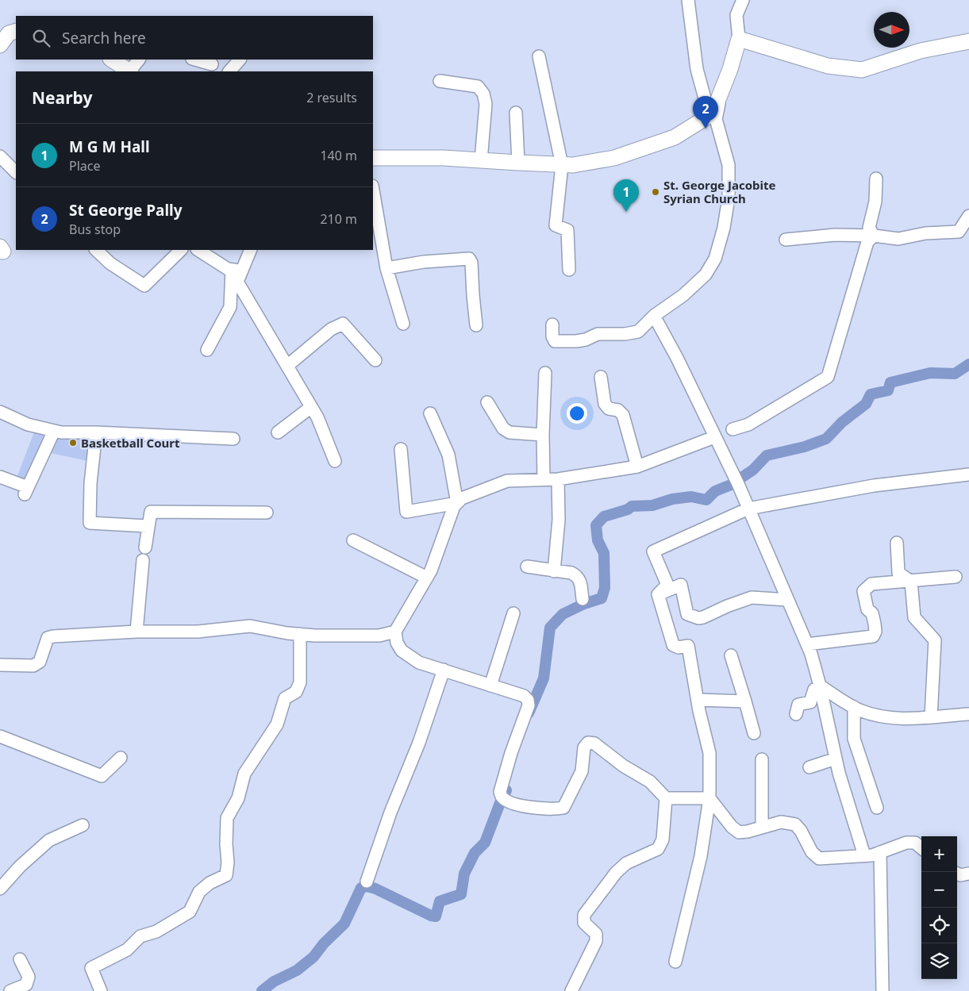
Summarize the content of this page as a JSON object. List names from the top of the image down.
{
  "places": ["St. George Jacobite Syrian Church", "Basketball Court"],
  "north": "right",
  "page": {
    "search": "Search here",
    "heading": ["Nearby", "2 results"],
    "pins": ["2", "1"],
    "list": [
      {
        "mark": "1",
        "name": "M G M Hall",
        "note": "Place",
        "value": "140 m"
      },
      {
        "mark": "2",
        "name": "St George Pally",
        "note": "Bus stop",
        "value": "210 m"
      }
    ],
    "map_buttons": ["+", "−"]
  }
}
